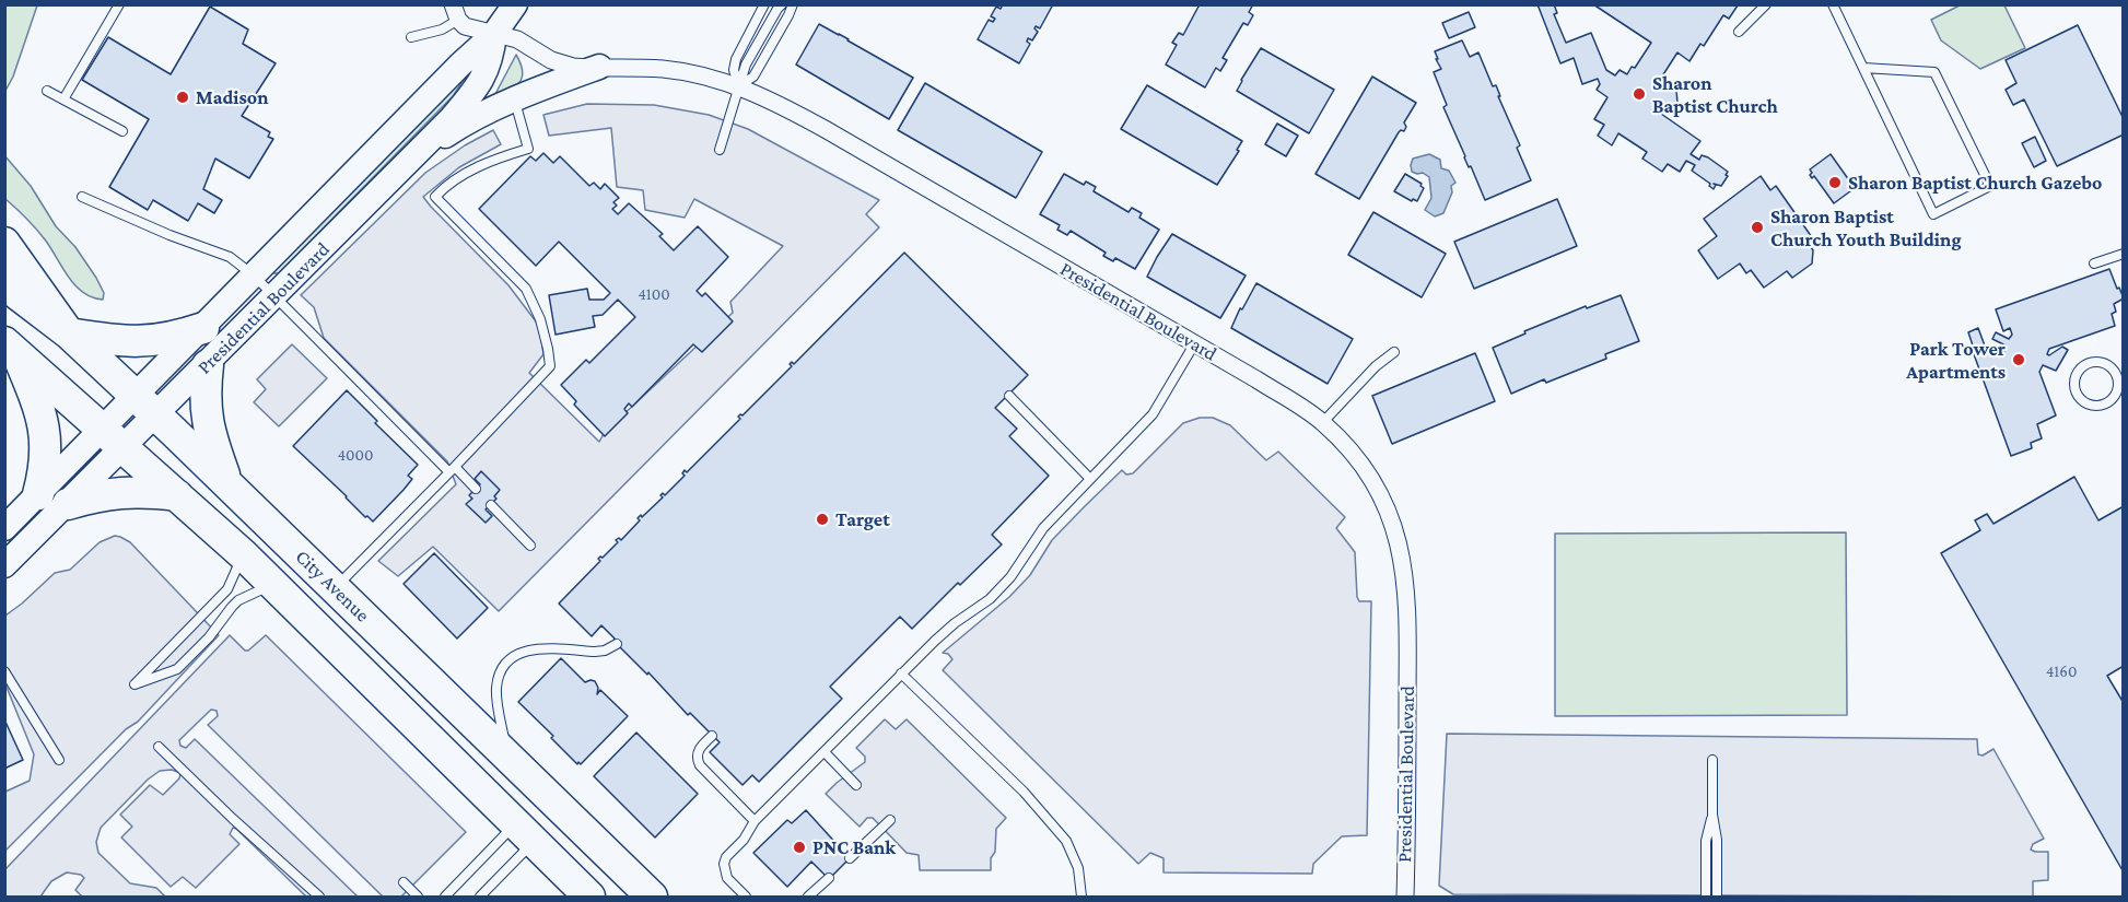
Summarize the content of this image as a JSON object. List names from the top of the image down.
{
  "streets": {
    "highway": ["City Avenue"],
    "main road": ["Presidential Boulevard"]
  },
  "crossings": [
    ["Presidential Boulevard", "City Avenue"]
  ],
  "places": [
    "Sharon Baptist Church",
    "Madison",
    "Sharon Baptist Church Gazebo",
    "Sharon Baptist Church Youth Building",
    "Park Tower Apartments",
    "Target",
    "PNC Bank"
  ],
  "house_numbers": ["4100", "4000", "4160"]
}
